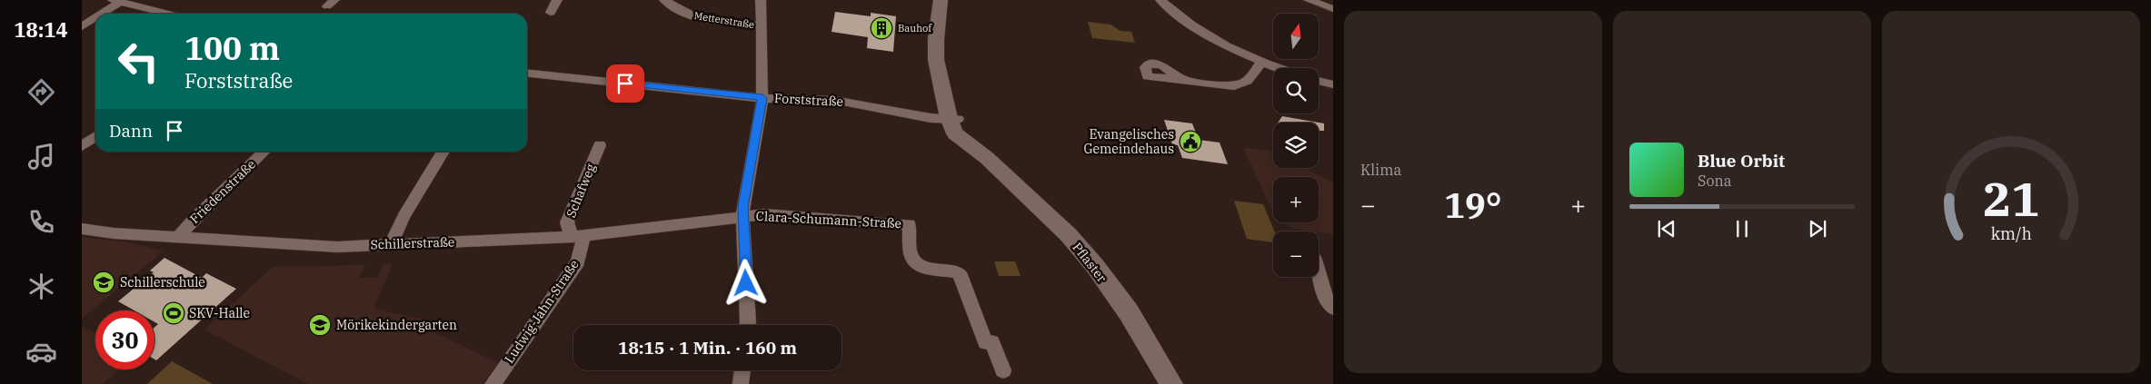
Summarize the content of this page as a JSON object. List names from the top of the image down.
{
  "streets": {
    "street": [
      "Metterstraße",
      "Forststraße",
      "Schafweg",
      "Friedenstraße",
      "Clara-Schumann-Straße",
      "Schillerstraße",
      "Pflaster",
      "Ludwig-Jahn-Straße"
    ]
  },
  "crossings": [
    ["Forststraße", "Pflaster"],
    ["Schafweg", "Schillerstraße"],
    ["Schafweg", "Ludwig-Jahn-Straße"],
    ["Friedenstraße", "Schillerstraße"],
    ["Clara-Schumann-Straße", "Schillerstraße"],
    ["Schillerstraße", "Ludwig-Jahn-Straße"]
  ],
  "places": {
    "building": ["Bauhof"],
    "public building": ["Evangelisches Gemeindehaus"],
    "school or university": ["Schillerschule", "Mörikekindergarten"],
    "sports": ["SKV-Halle"]
  },
  "north": "top",
  "page": {
    "tabs": "18:14",
    "tile": "Klima",
    "map_buttons": ["+", "−"],
    "turn": ["100 m", "Forststraße"],
    "then": "Dann",
    "song": ["Blue Orbit", "Sona"],
    "heat": ["−", "19°", "+"],
    "limit": "30",
    "trip": "18:15 · 1 Min. · 160 m",
    "gauge": ["21", "km/h"]
  }
}
